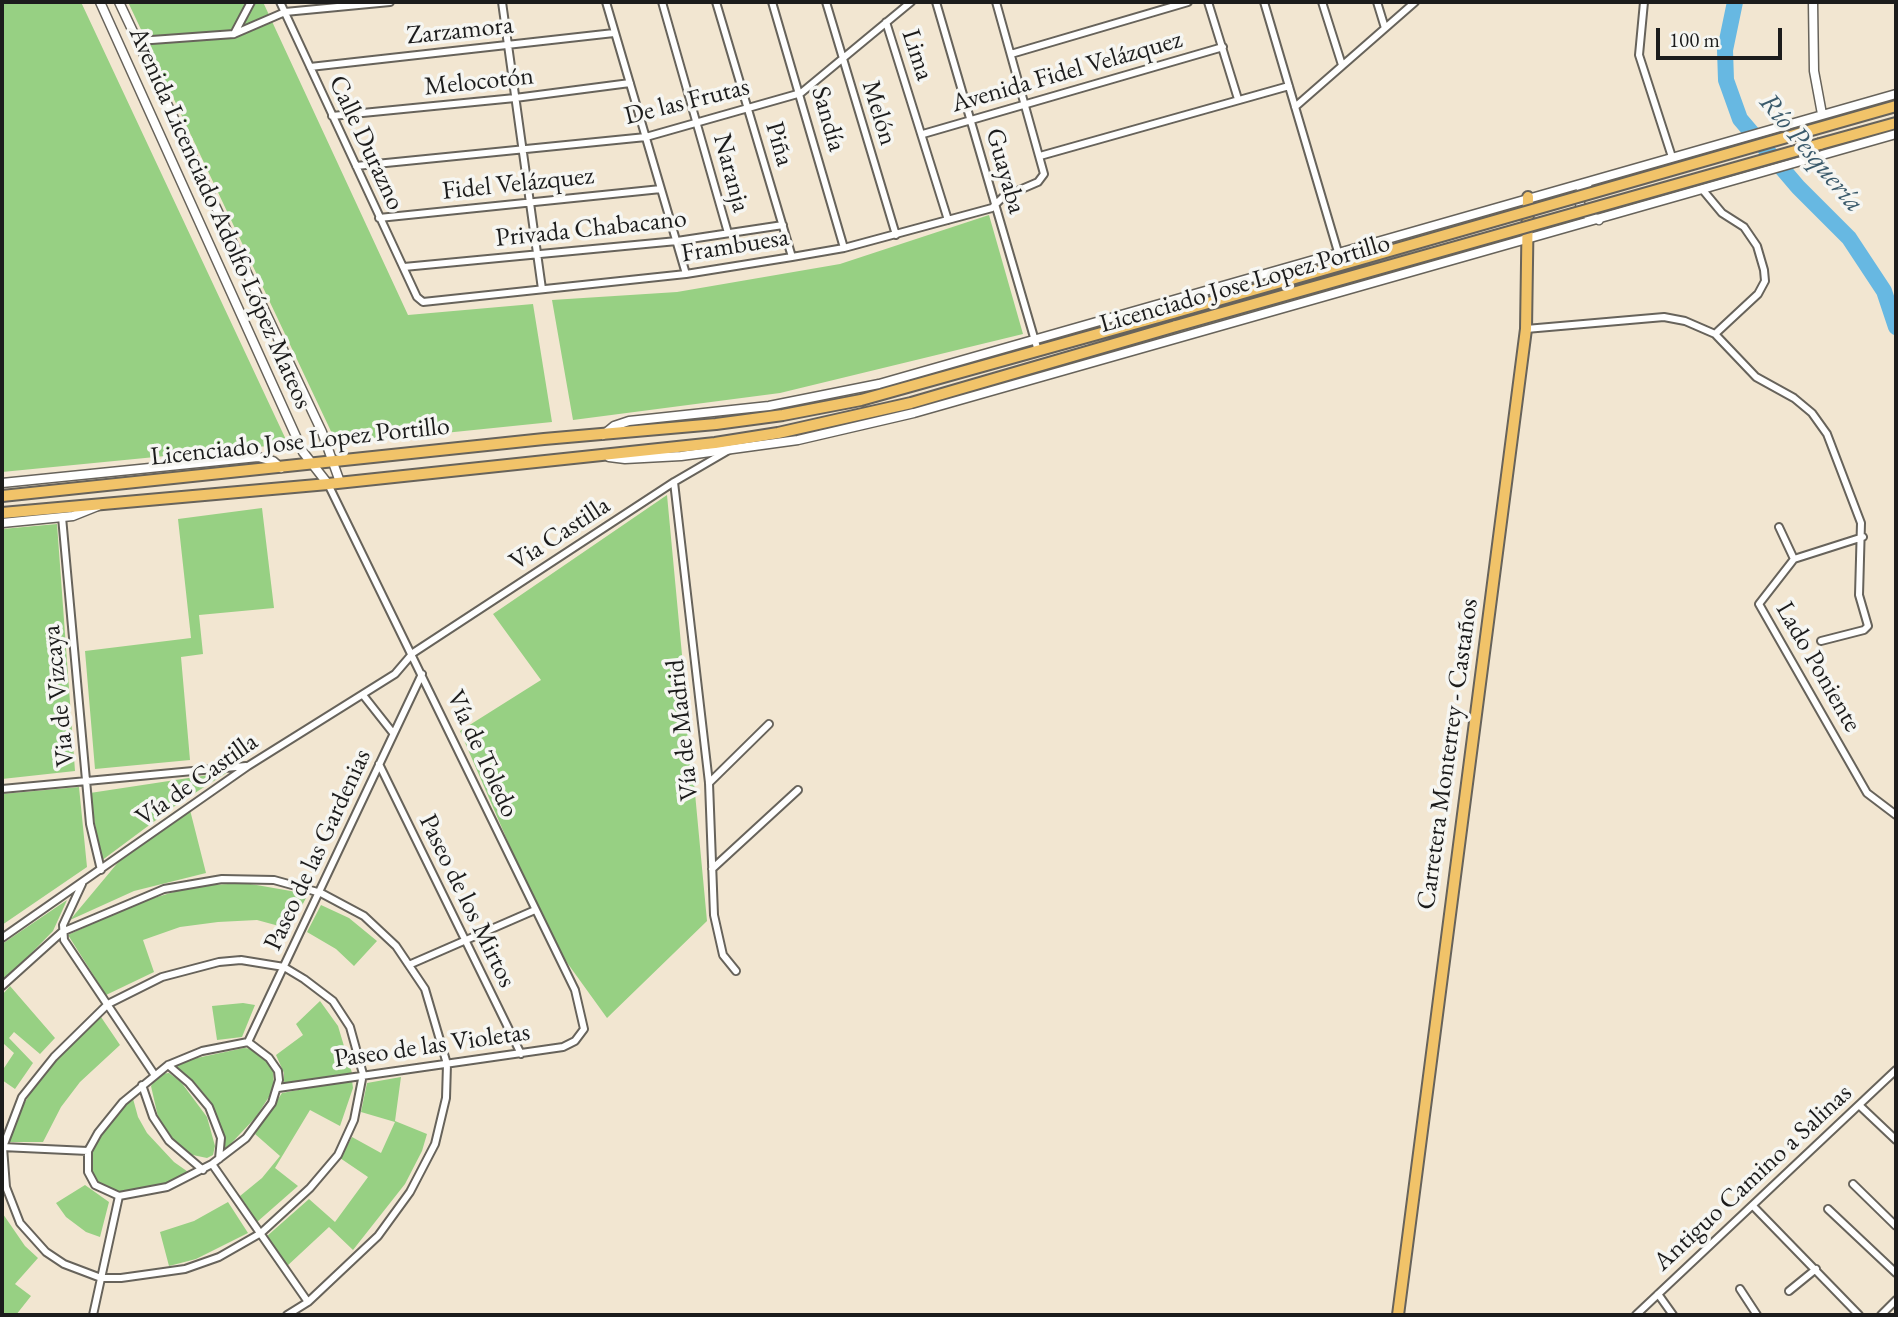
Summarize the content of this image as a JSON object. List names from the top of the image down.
{
  "streets": {
    "main road": ["Licenciado Jose Lopez Portillo", "Carretera Monterrey - Castaños"],
    "street": [
      "Zarzamora",
      "Lima",
      "Avenida Fidel Velázquez",
      "Melocotón",
      "De las Frutas",
      "Melón",
      "Sandía",
      "Calle Durazno",
      "Piña",
      "Guayaba",
      "Naranja",
      "Fidel Velázquez",
      "Avenida Licenciado Adolfo López Mateos",
      "Privada Chabacano",
      "Frambuesa",
      "Via Castilla",
      "Lado Poniente",
      "Via de Vizcaya",
      "Vía de Madrid",
      "Vía de Toledo",
      "Vía de Castilla",
      "Paseo de las Gardenias",
      "Paseo de los Mirtos",
      "Paseo de las Violetas",
      "Antiguo Camino a Salinas"
    ]
  },
  "crossings": [
    ["Zarzamora", "Calle Durazno"],
    ["Lima", "Avenida Fidel Velázquez"],
    ["Lima", "De las Frutas"],
    ["Lima", "Frambuesa"],
    ["Avenida Fidel Velázquez", "Guayaba"],
    ["Melocotón", "Calle Durazno"],
    ["De las Frutas", "Melón"],
    ["De las Frutas", "Sandía"],
    ["De las Frutas", "Calle Durazno"],
    ["De las Frutas", "Piña"],
    ["De las Frutas", "Naranja"],
    ["Melón", "Frambuesa"],
    ["Sandía", "Frambuesa"],
    ["Calle Durazno", "Fidel Velázquez"],
    ["Calle Durazno", "Privada Chabacano"],
    ["Calle Durazno", "Frambuesa"],
    ["Piña", "Privada Chabacano"],
    ["Piña", "Frambuesa"],
    ["Guayaba", "Frambuesa"],
    ["Guayaba", "Licenciado Jose Lopez Portillo"],
    ["Naranja", "Privada Chabacano"],
    ["Avenida Licenciado Adolfo López Mateos", "Licenciado Jose Lopez Portillo"],
    ["Avenida Licenciado Adolfo López Mateos", "Vía de Toledo"],
    ["Licenciado Jose Lopez Portillo", "Via Castilla"],
    ["Licenciado Jose Lopez Portillo", "Vía de Toledo"],
    ["Licenciado Jose Lopez Portillo", "Carretera Monterrey - Castaños"],
    ["Via Castilla", "Vía de Madrid"],
    ["Via Castilla", "Vía de Toledo"],
    ["Via Castilla", "Vía de Castilla"],
    ["Via de Vizcaya", "Vía de Castilla"],
    ["Vía de Toledo", "Vía de Castilla"],
    ["Vía de Toledo", "Paseo de las Gardenias"],
    ["Vía de Toledo", "Paseo de las Violetas"],
    ["Paseo de las Gardenias", "Paseo de los Mirtos"],
    ["Paseo de los Mirtos", "Paseo de las Violetas"]
  ],
  "water": ["Río Pesquería"],
  "scale_bar": "100 m"
}
